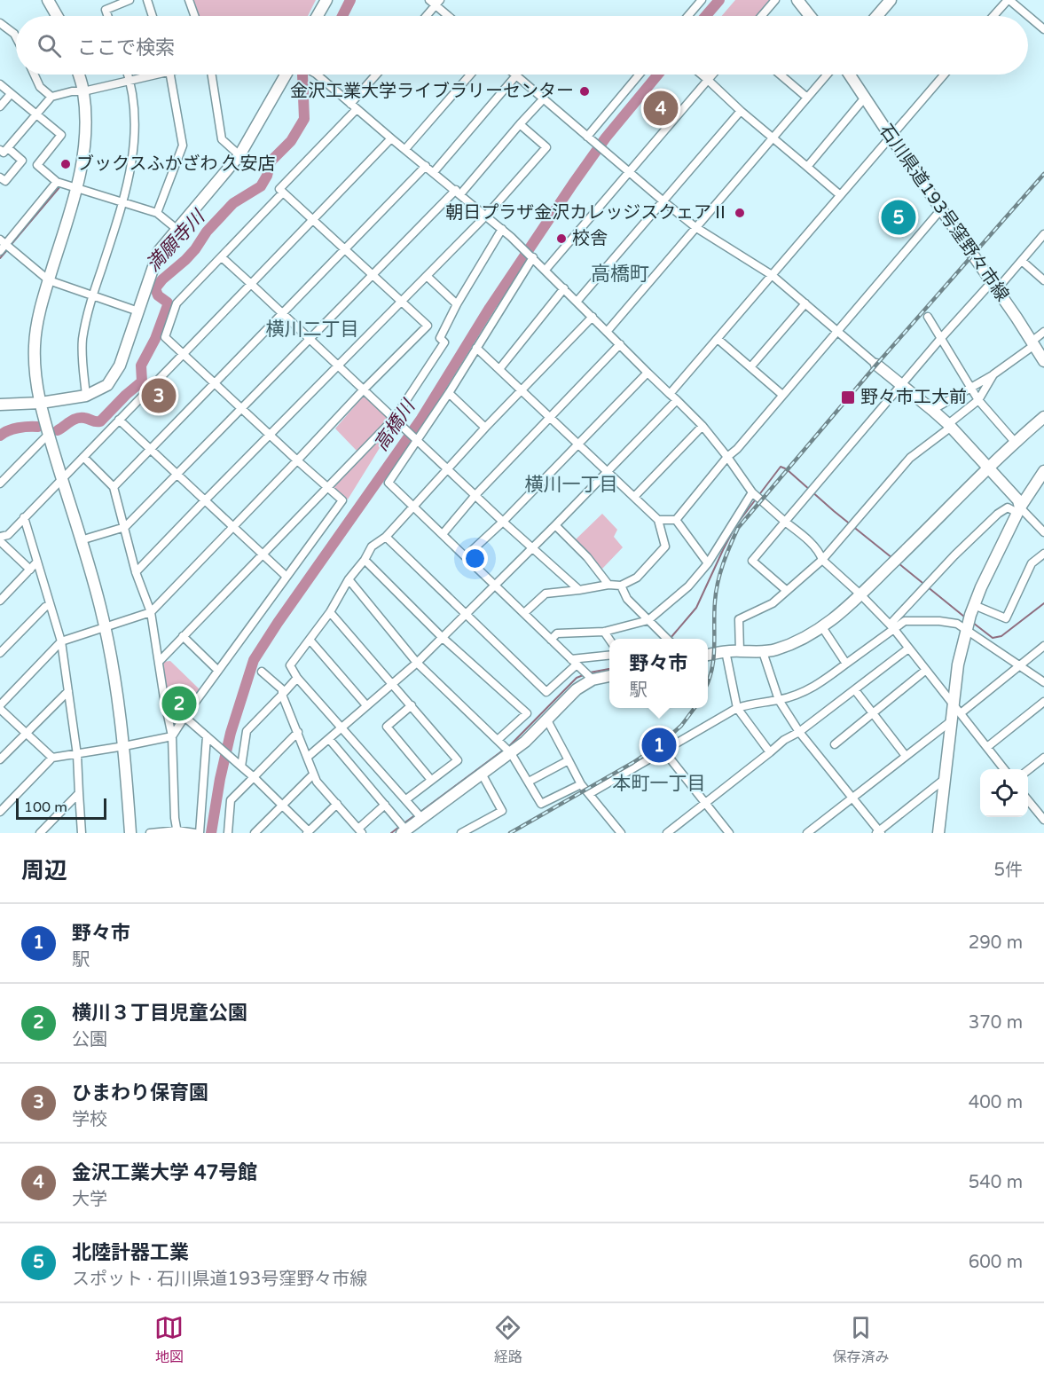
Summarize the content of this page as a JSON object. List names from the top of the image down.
{
  "streets": {
    "street": ["石川県道193号窪野々市線"]
  },
  "districts": [
    "高橋町",
    "横川二丁目",
    "横川一丁目",
    "本町一丁目"
  ],
  "water": ["満願寺川", "高橋川"],
  "places": {
    "other": [
      "金沢工業大学ライブラリーセンター",
      "ブックスふかざわ 久安店",
      "朝日プラザ金沢カレッジスクェアⅡ",
      "校舎"
    ],
    "transit": ["野々市工大前"]
  },
  "scale_bar": "100 m",
  "page": {
    "search": "ここで検索",
    "pins": [
      "4",
      "5",
      "3",
      "2",
      "1"
    ],
    "popup": ["野々市", "駅"],
    "scale": "100 m",
    "heading": ["周辺", "5件"],
    "list": [
      {
        "mark": "1",
        "name": "野々市",
        "note": "駅",
        "value": "290 m"
      },
      {
        "mark": "2",
        "name": "横川３丁目児童公園",
        "note": "公園",
        "value": "370 m"
      },
      {
        "mark": "3",
        "name": "ひまわり保育園",
        "note": "学校",
        "value": "400 m"
      },
      {
        "mark": "4",
        "name": "金沢工業大学 47号館",
        "note": "大学",
        "value": "540 m"
      },
      {
        "mark": "5",
        "name": "北陸計器工業",
        "note": "スポット · 石川県道193号窪野々市線",
        "value": "600 m"
      }
    ],
    "nav": ["地図", "経路", "保存済み"]
  }
}
